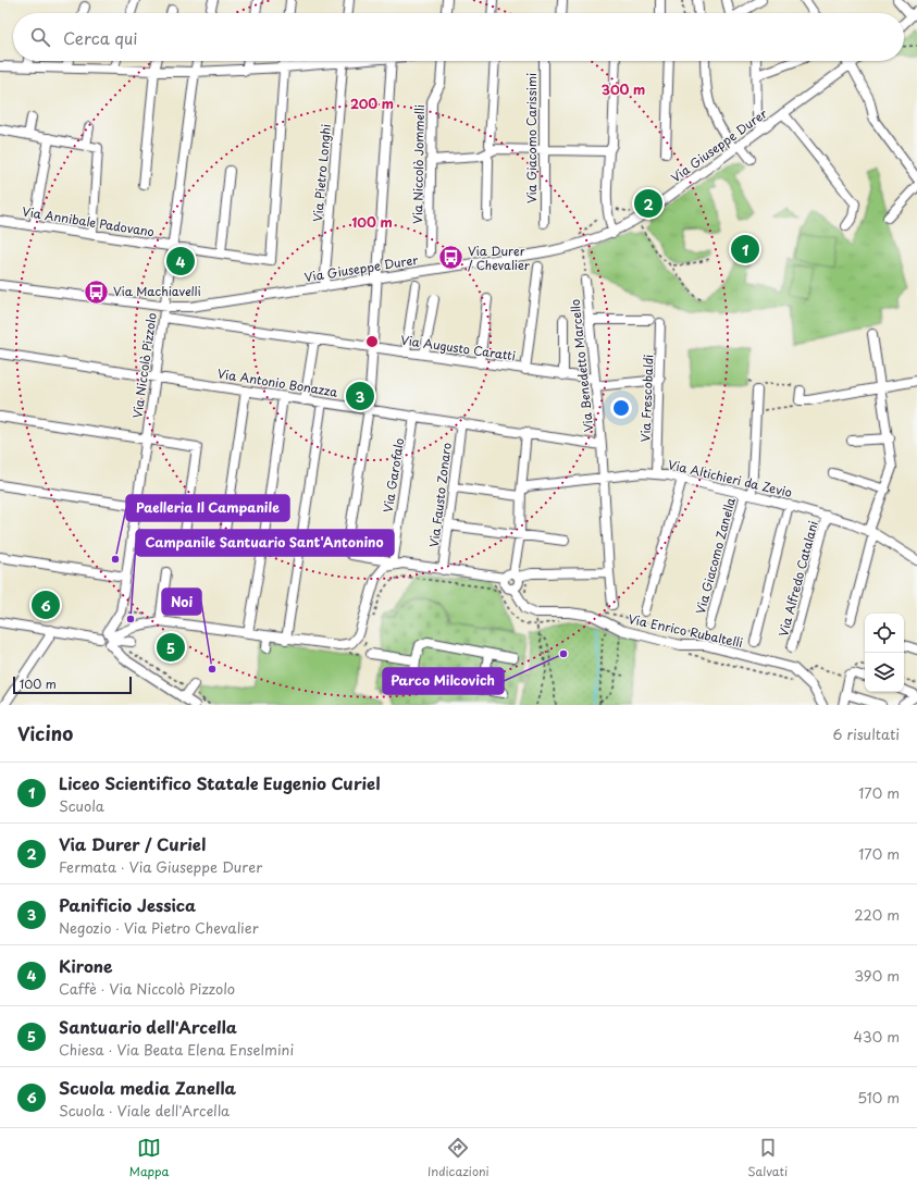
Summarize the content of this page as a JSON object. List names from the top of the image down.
{
  "streets": {
    "street": [
      "Via Giacomo Carissimi",
      "Via Giuseppe Durer",
      "Via Niccolò Jommelli",
      "Via Pietro Longhi",
      "Via Annibale Padovano",
      "Via Augusto Caratti",
      "Via Niccolò Pizzolo",
      "Via Benedetto Marcello",
      "Via Antonio Bonazza",
      "Via Frescobaldi",
      "Via Garofalo",
      "Via Altichieri da Zevio",
      "Via Fausto Zonaro",
      "Via Giacomo Zanella",
      "Via Alfredo Catalani",
      "Via Enrico Rubaltelli"
    ]
  },
  "crossings": [
    ["Via Giuseppe Durer", "Via Pietro Longhi"],
    ["Via Giuseppe Durer", "Via Niccolò Pizzolo"],
    ["Via Annibale Padovano", "Via Niccolò Pizzolo"],
    ["Via Augusto Caratti", "Via Niccolò Pizzolo"],
    ["Via Augusto Caratti", "Via Benedetto Marcello"],
    ["Via Augusto Caratti", "Via Frescobaldi"],
    ["Via Niccolò Pizzolo", "Via Antonio Bonazza"],
    ["Via Benedetto Marcello", "Via Antonio Bonazza"],
    ["Via Benedetto Marcello", "Via Altichieri da Zevio"],
    ["Via Antonio Bonazza", "Via Garofalo"],
    ["Via Antonio Bonazza", "Via Fausto Zonaro"],
    ["Via Frescobaldi", "Via Altichieri da Zevio"],
    ["Via Altichieri da Zevio", "Via Giacomo Zanella"],
    ["Via Altichieri da Zevio", "Via Alfredo Catalani"]
  ],
  "places": {
    "bus stop": ["Via Durer / Chevalier", "Via Machiavelli"],
    "other": [
      "Paelleria Il Campanile",
      "Campanile Santuario Sant'Antonino",
      "Parco Milcovich",
      "Noi"
    ]
  },
  "scale_bar": "100 m",
  "page": {
    "search": "Cerca qui",
    "pins": [
      "2",
      "1",
      "4",
      "3",
      "6",
      "5"
    ],
    "scale": "100 m",
    "heading": ["Vicino", "6 risultati"],
    "list": [
      {
        "mark": "1",
        "name": "Liceo Scientifico Statale Eugenio Curiel",
        "note": "Scuola",
        "value": "170 m"
      },
      {
        "mark": "2",
        "name": "Via Durer / Curiel",
        "note": "Fermata · Via Giuseppe Durer",
        "value": "170 m"
      },
      {
        "mark": "3",
        "name": "Panificio Jessica",
        "note": "Negozio · Via Pietro Chevalier",
        "value": "220 m"
      },
      {
        "mark": "4",
        "name": "Kirone",
        "note": "Caffè · Via Niccolò Pizzolo",
        "value": "390 m"
      },
      {
        "mark": "5",
        "name": "Santuario dell'Arcella",
        "note": "Chiesa · Via Beata Elena Enselmini",
        "value": "430 m"
      },
      {
        "mark": "6",
        "name": "Scuola media Zanella",
        "note": "Scuola · Viale dell'Arcella",
        "value": "510 m"
      }
    ],
    "nav": ["Mappa", "Indicazioni", "Salvati"]
  },
  "rings": ["300 m", "200 m", "100 m"]
}
